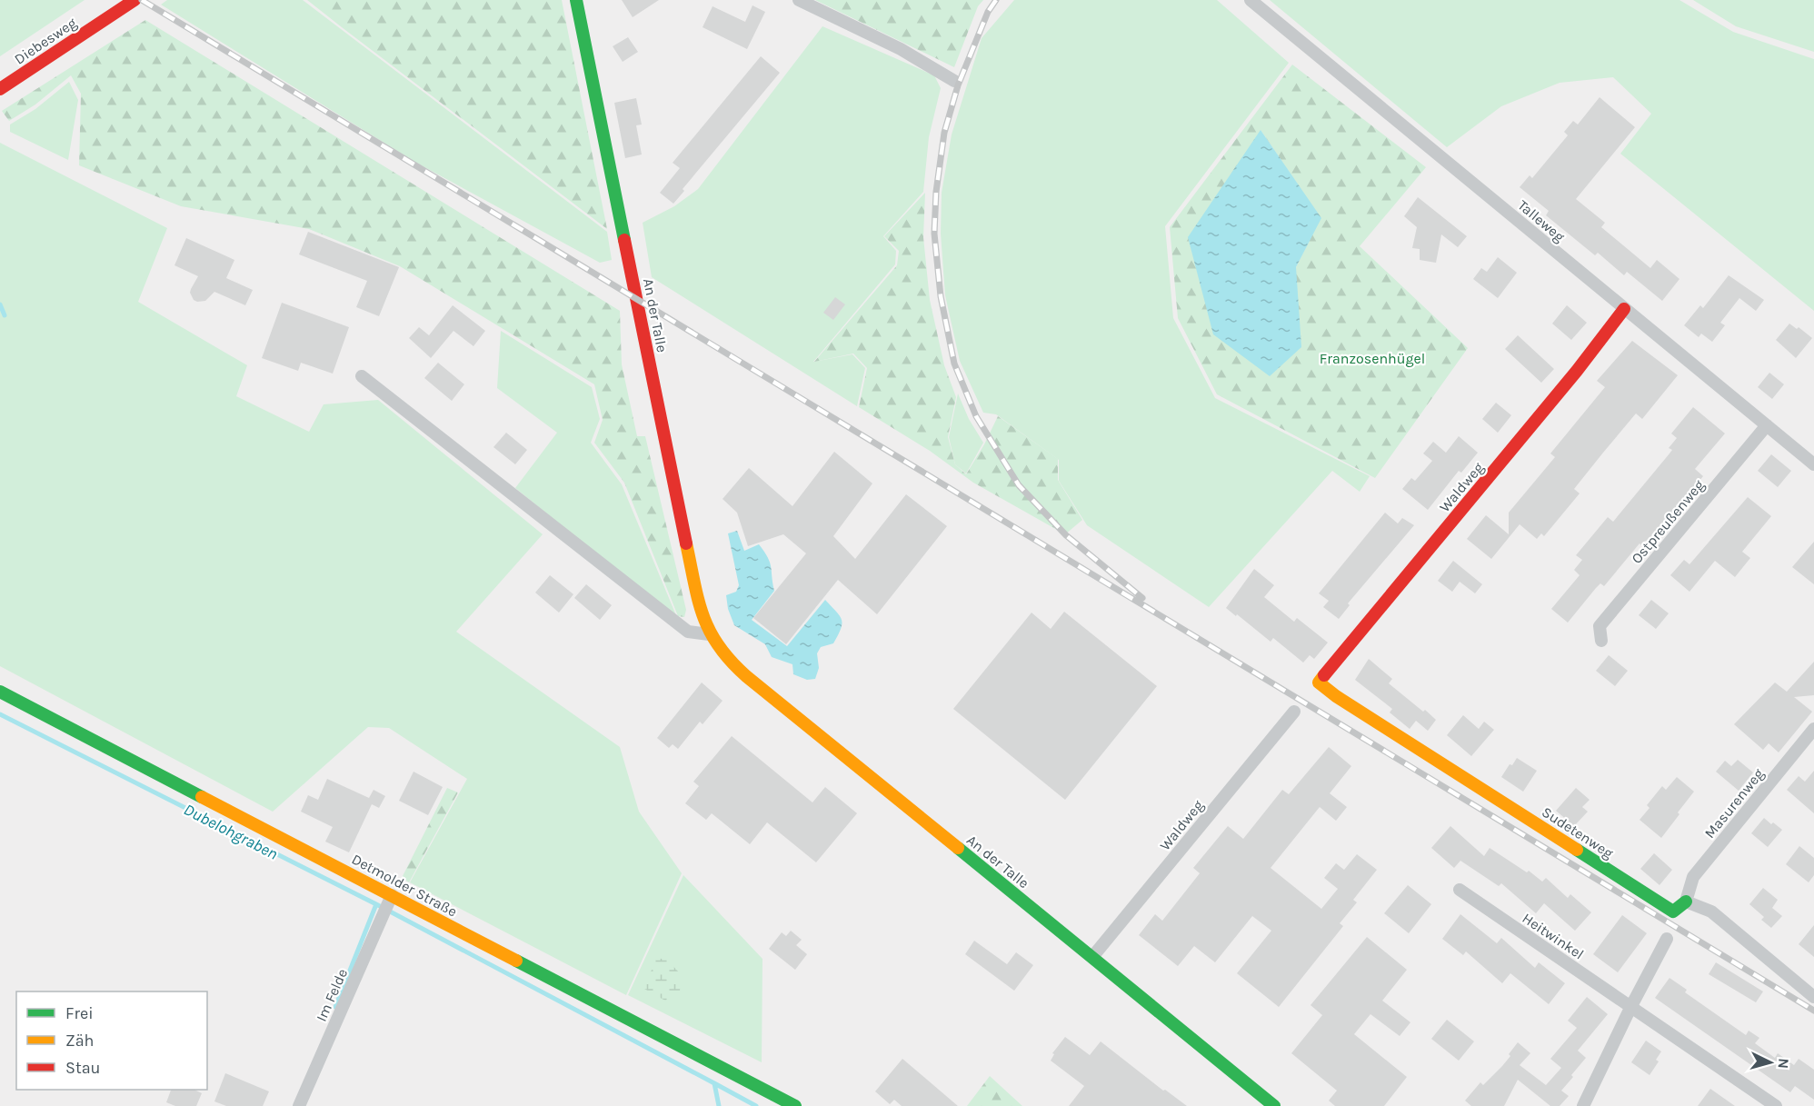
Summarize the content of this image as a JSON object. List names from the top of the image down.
{
  "streets": {
    "street": [
      "Diebesweg",
      "Talleweg",
      "An der Talle",
      "Waldweg",
      "Ostpreußenweg",
      "Masurenweg",
      "Sudetenweg",
      "Detmolder Straße",
      "Heitwinkel",
      "Im Felde"
    ]
  },
  "crossings": [
    ["Talleweg", "Waldweg"],
    ["Talleweg", "Ostpreußenweg"],
    ["An der Talle", "Waldweg"],
    ["Waldweg", "Sudetenweg"],
    ["Masurenweg", "Sudetenweg"],
    ["Detmolder Straße", "Im Felde"]
  ],
  "water": ["Dubelohgraben"],
  "parks": ["Franzosenhügel"],
  "legend": ["Frei", "Zäh", "Stau"],
  "north": "right"
}
